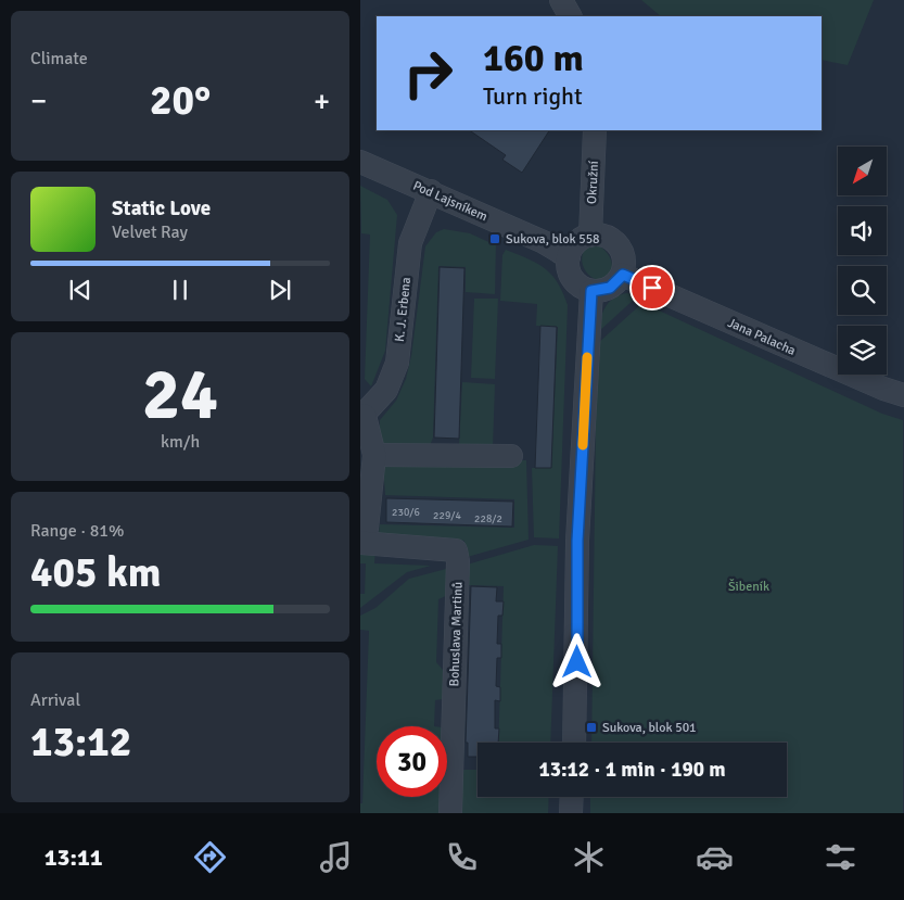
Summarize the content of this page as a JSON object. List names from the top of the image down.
{
  "streets": {
    "street": [
      "Okružní",
      "Pod Lajsníkem",
      "K. J. Erbena",
      "Jana Palacha",
      "Bohuslava Martinů"
    ]
  },
  "crossings": [
    ["Okružní", "Pod Lajsníkem"],
    ["Okružní", "Jana Palacha"],
    ["Pod Lajsníkem", "K. J. Erbena"],
    ["Pod Lajsníkem", "Jana Palacha"]
  ],
  "parks": ["Šibeník"],
  "places": {
    "transit": ["Sukova, blok 558", "Sukova, blok 501"]
  },
  "house_numbers": ["230/6", "229/4", "228/2"],
  "north": "bottom left",
  "page": {
    "tile": [
      "Climate",
      ["24", "km/h"],
      ["Range · 81%", "405 km"],
      ["Arrival", "13:12"]
    ],
    "turn": ["160 m", "Turn right"],
    "heat": ["−", "20°", "+"],
    "song": ["Static Love", "Velvet Ray"],
    "limit": "30",
    "trip": "13:12 · 1 min · 190 m",
    "tabs": "13:11"
  }
}
